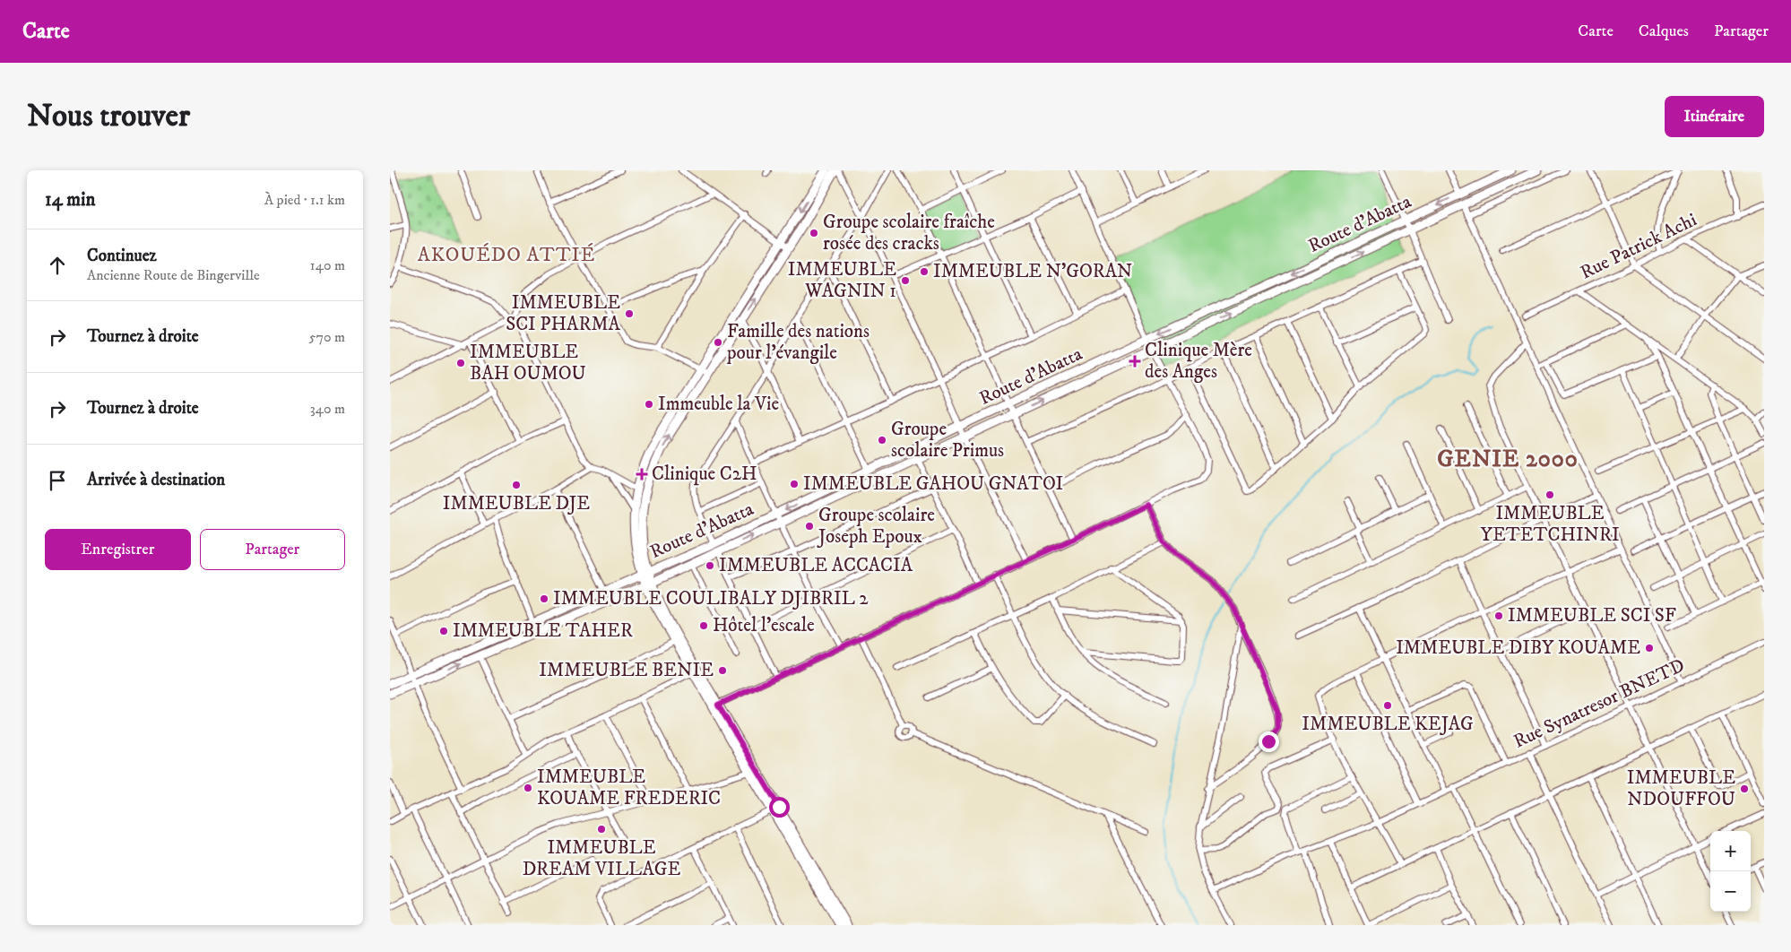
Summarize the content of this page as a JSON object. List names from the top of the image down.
{
  "streets": {
    "street": ["Route d'Abatta", "Rue Patrick Achi", "Rue Synatresor BNETD"]
  },
  "districts": ["AKOUÉDO ATTIÉ", "GENIE 2000"],
  "places": {
    "other": [
      "Groupe scolaire fraîche rosée des cracks",
      "IMMEUBLE N'GORAN",
      "IMMEUBLE WAGNIN 1",
      "IMMEUBLE SCI PHARMA",
      "Famille des nations pour l'évangile",
      "IMMEUBLE BAH OUMOU",
      "Immeuble la Vie",
      "Groupe scolaire Primus",
      "IMMEUBLE GAHOU GNATOI",
      "IMMEUBLE DJE",
      "IMMEUBLE YETETCHINRI",
      "Groupe scolaire Joseph Epoux",
      "IMMEUBLE ACCACIA",
      "IMMEUBLE COULIBALY DJIBRIL 2",
      "IMMEUBLE SCI SF",
      "Hôtel l'escale",
      "IMMEUBLE TAHER",
      "IMMEUBLE DIBY KOUAME",
      "IMMEUBLE BENIE",
      "IMMEUBLE KEJAG",
      "IMMEUBLE KOUAME FREDERIC",
      "IMMEUBLE NDOUFFOU",
      "IMMEUBLE DREAM VILLAGE"
    ],
    "health": ["Clinique Mère des Anges", "Clinique C2H"]
  },
  "page": {
    "header": "Carte",
    "nav": ["Carte", "Calques", "Partager"],
    "buttons": [
      "Itinéraire",
      ["Enregistrer", "Partager"]
    ],
    "title": "Nous trouver",
    "heading": ["14 min", "À pied · 1.1 km"],
    "list": [
      ["Continuez", "Ancienne Route de Bingerville", "140 m"],
      ["Tournez à droite", "570 m"],
      ["Tournez à droite", "340 m"],
      "Arrivée à destination"
    ],
    "map_buttons": ["+", "−"]
  }
}
